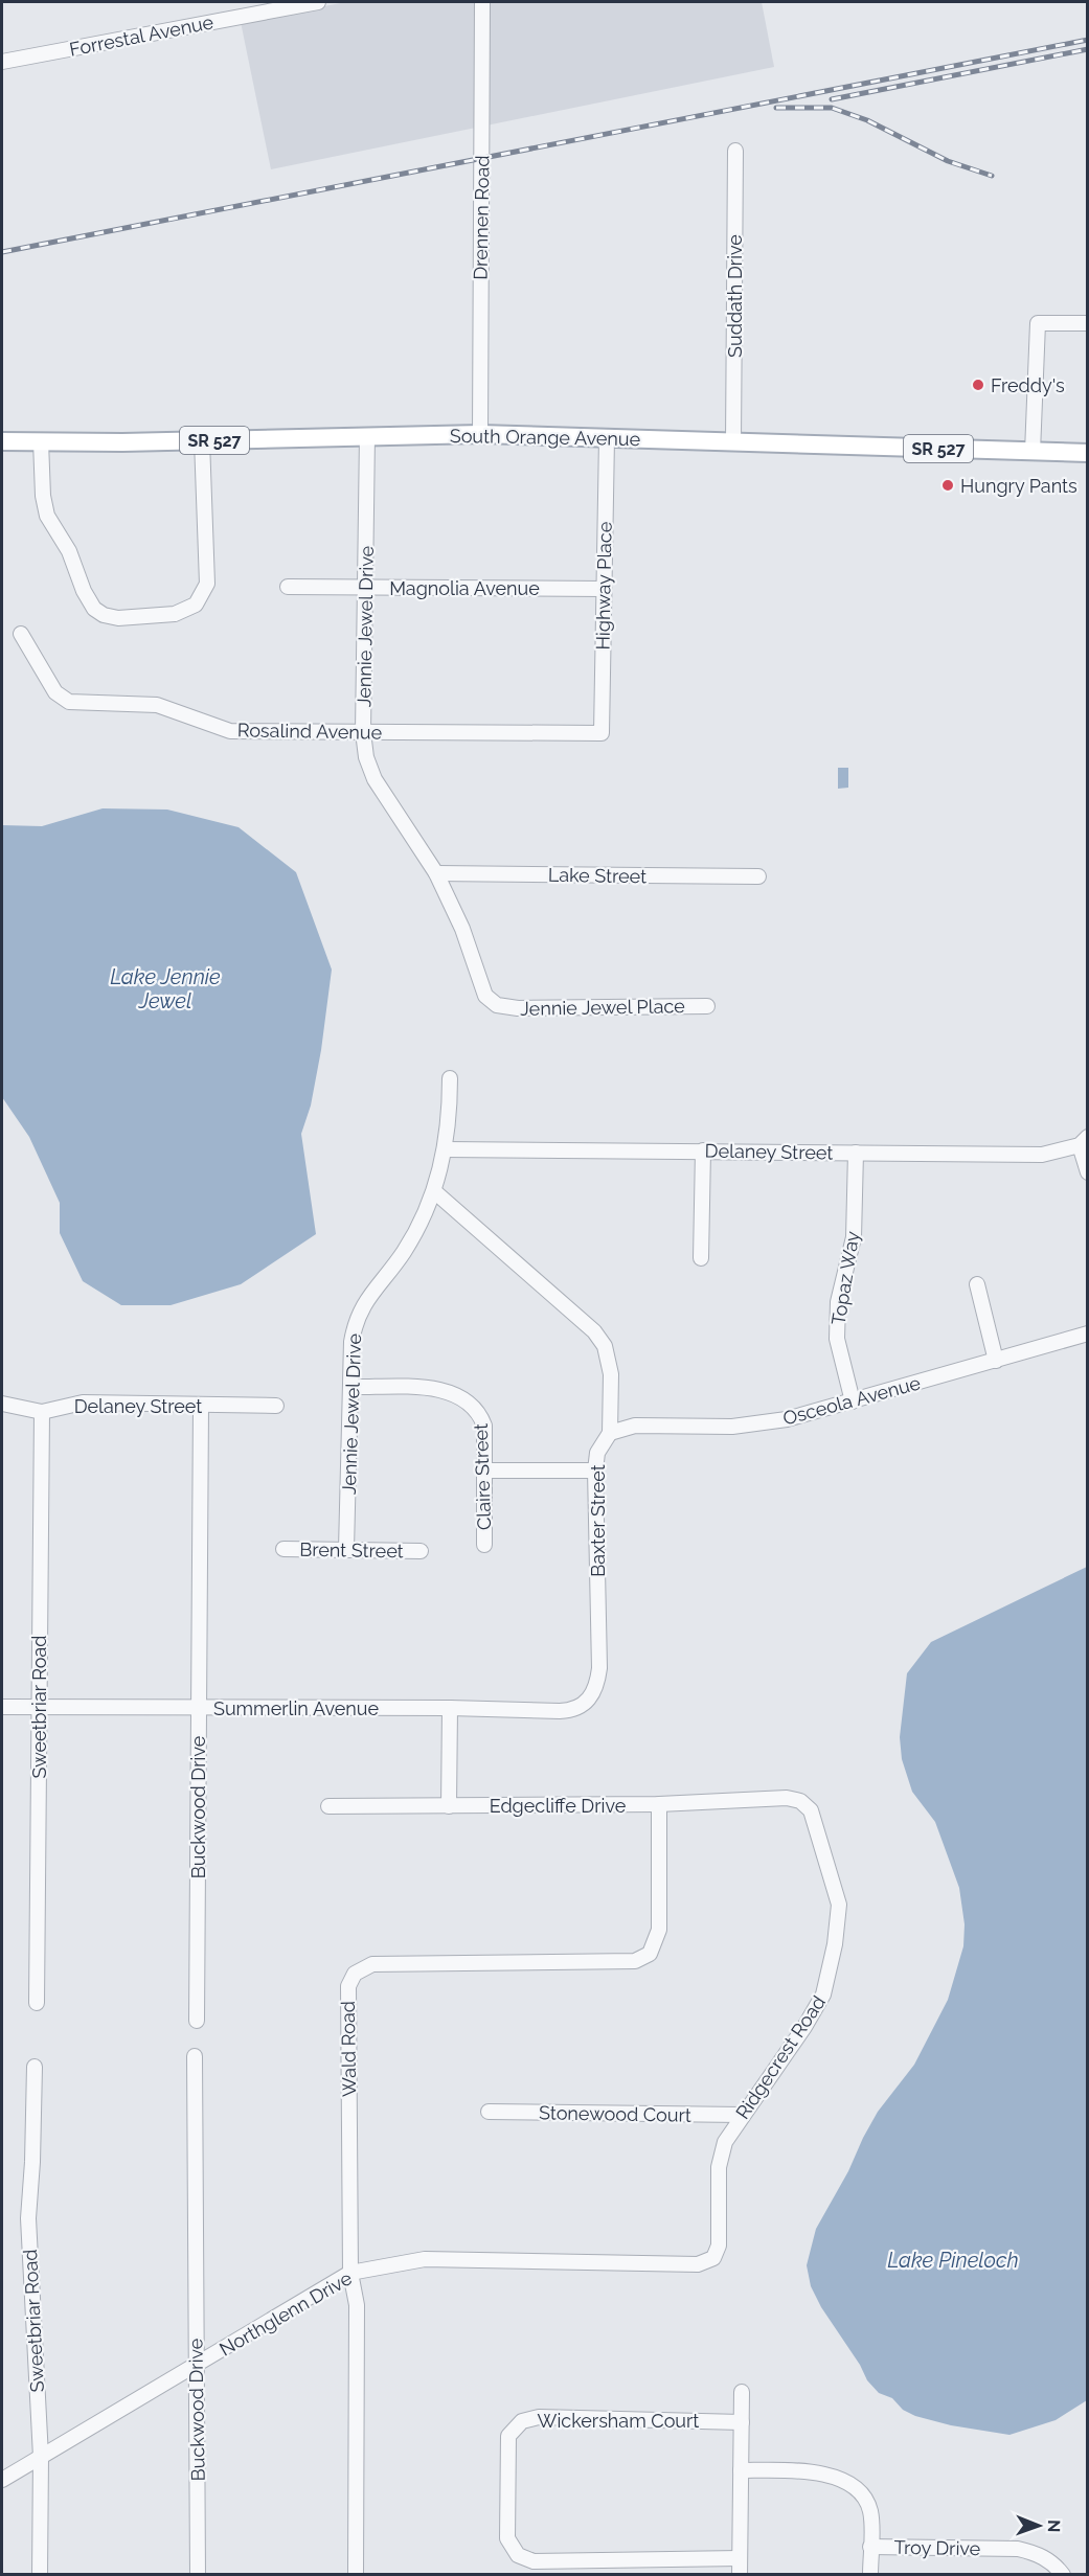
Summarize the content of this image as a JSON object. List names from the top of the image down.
{
  "streets": {
    "main road": ["South Orange Avenue", "SR 527"],
    "street": [
      "Forrestal Avenue",
      "Drennen Road",
      "Suddath Drive",
      "Highway Place",
      "Magnolia Avenue",
      "Jennie Jewel Drive",
      "Rosalind Avenue",
      "Lake Street",
      "Jennie Jewel Place",
      "Delaney Street",
      "Topaz Way",
      "Osceola Avenue",
      "Claire Street",
      "Baxter Street",
      "Brent Street",
      "Sweetbriar Road",
      "Summerlin Avenue",
      "Edgecliffe Drive",
      "Buckwood Drive",
      "Wald Road",
      "Ridgecrest Road",
      "Stonewood Court",
      "Northglenn Drive",
      "Wickersham Court",
      "Troy Drive"
    ]
  },
  "crossings": [
    ["Drennen Road", "South Orange Avenue"],
    ["Suddath Drive", "South Orange Avenue"],
    ["South Orange Avenue", "Highway Place"],
    ["South Orange Avenue", "Jennie Jewel Drive"],
    ["Highway Place", "Magnolia Avenue"],
    ["Highway Place", "Rosalind Avenue"],
    ["Magnolia Avenue", "Jennie Jewel Drive"],
    ["Jennie Jewel Drive", "Rosalind Avenue"],
    ["Jennie Jewel Drive", "Lake Street"],
    ["Jennie Jewel Drive", "Jennie Jewel Place"],
    ["Jennie Jewel Drive", "Delaney Street"],
    ["Jennie Jewel Drive", "Claire Street"],
    ["Jennie Jewel Drive", "Baxter Street"],
    ["Jennie Jewel Drive", "Brent Street"],
    ["Delaney Street", "Topaz Way"],
    ["Delaney Street", "Sweetbriar Road"],
    ["Delaney Street", "Buckwood Drive"],
    ["Topaz Way", "Osceola Avenue"],
    ["Osceola Avenue", "Baxter Street"],
    ["Baxter Street", "Summerlin Avenue"],
    ["Sweetbriar Road", "Summerlin Avenue"],
    ["Sweetbriar Road", "Northglenn Drive"],
    ["Summerlin Avenue", "Buckwood Drive"],
    ["Edgecliffe Drive", "Wald Road"],
    ["Edgecliffe Drive", "Ridgecrest Road"],
    ["Buckwood Drive", "Northglenn Drive"],
    ["Wald Road", "Northglenn Drive"],
    ["Ridgecrest Road", "Stonewood Court"],
    ["Ridgecrest Road", "Northglenn Drive"]
  ],
  "water": ["Lake Jennie Jewel", "Lake Pineloch"],
  "places": ["Freddy's", "Hungry Pants"],
  "north": "right"
}
